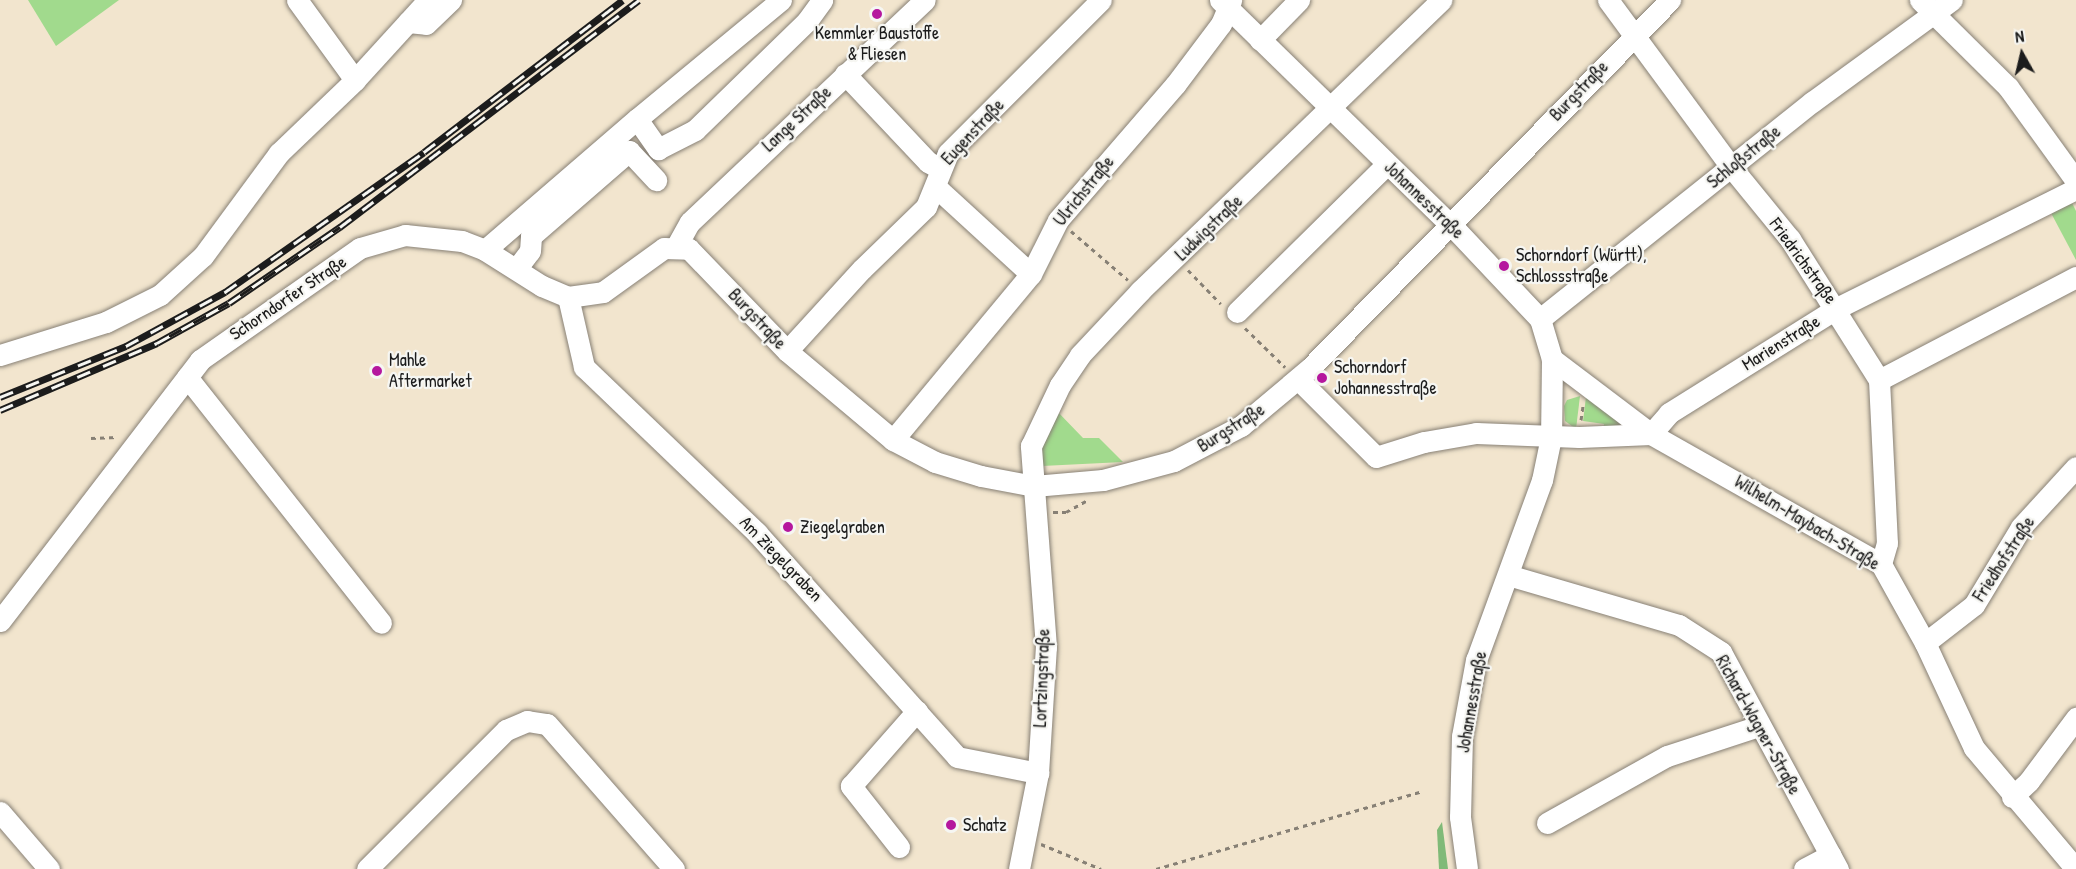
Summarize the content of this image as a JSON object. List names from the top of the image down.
{
  "streets": {
    "street": [
      "Burgstraße",
      "Lange Straße",
      "Eugenstraße",
      "Schloßstraße",
      "Ulrichstraße",
      "Johannesstraße",
      "Ludwigstraße",
      "Friedrichstraße",
      "Schorndorfer Straße",
      "Marienstraße",
      "Wilhelm-Maybach-Straße",
      "Am Ziegelgraben",
      "Friedhofstraße",
      "Lortzingstraße",
      "Richard-Wagner-Straße"
    ]
  },
  "crossings": [
    ["Burgstraße", "Lange Straße"],
    ["Burgstraße", "Eugenstraße"],
    ["Burgstraße", "Ulrichstraße"],
    ["Burgstraße", "Johannesstraße"],
    ["Burgstraße", "Ludwigstraße"],
    ["Burgstraße", "Friedrichstraße"],
    ["Burgstraße", "Lortzingstraße"],
    ["Schloßstraße", "Johannesstraße"],
    ["Schloßstraße", "Friedrichstraße"],
    ["Ulrichstraße", "Johannesstraße"],
    ["Johannesstraße", "Ludwigstraße"],
    ["Johannesstraße", "Wilhelm-Maybach-Straße"],
    ["Johannesstraße", "Richard-Wagner-Straße"],
    ["Ludwigstraße", "Lortzingstraße"],
    ["Friedrichstraße", "Marienstraße"],
    ["Friedrichstraße", "Wilhelm-Maybach-Straße"],
    ["Schorndorfer Straße", "Am Ziegelgraben"],
    ["Marienstraße", "Wilhelm-Maybach-Straße"],
    ["Wilhelm-Maybach-Straße", "Friedhofstraße"],
    ["Am Ziegelgraben", "Lortzingstraße"]
  ],
  "places": [
    "Kemmler Baustoffe & Fliesen",
    "Schorndorf (Württ), Schlossstraße",
    "Mahle Aftermarket",
    "Schorndorf Johannesstraße",
    "Ziegelgraben",
    "Schatz"
  ],
  "north": "top"
}
